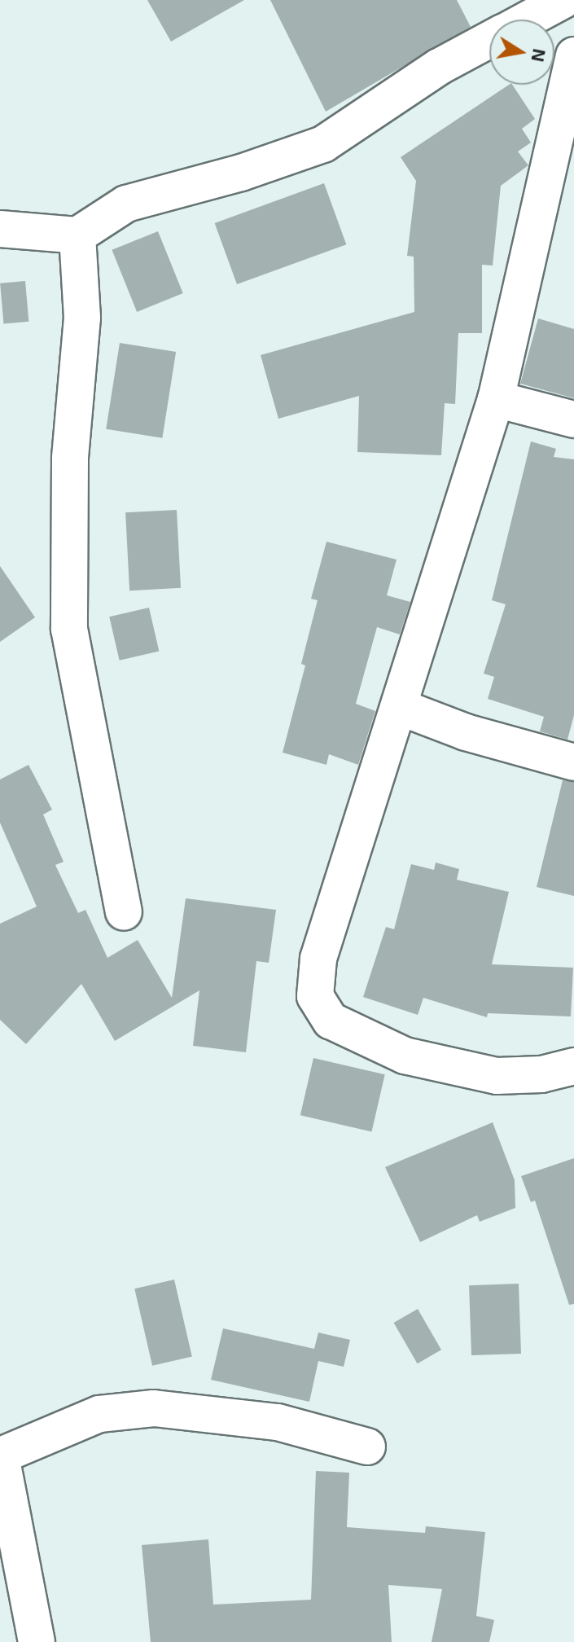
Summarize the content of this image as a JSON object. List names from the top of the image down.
{
  "north": "right"
}
